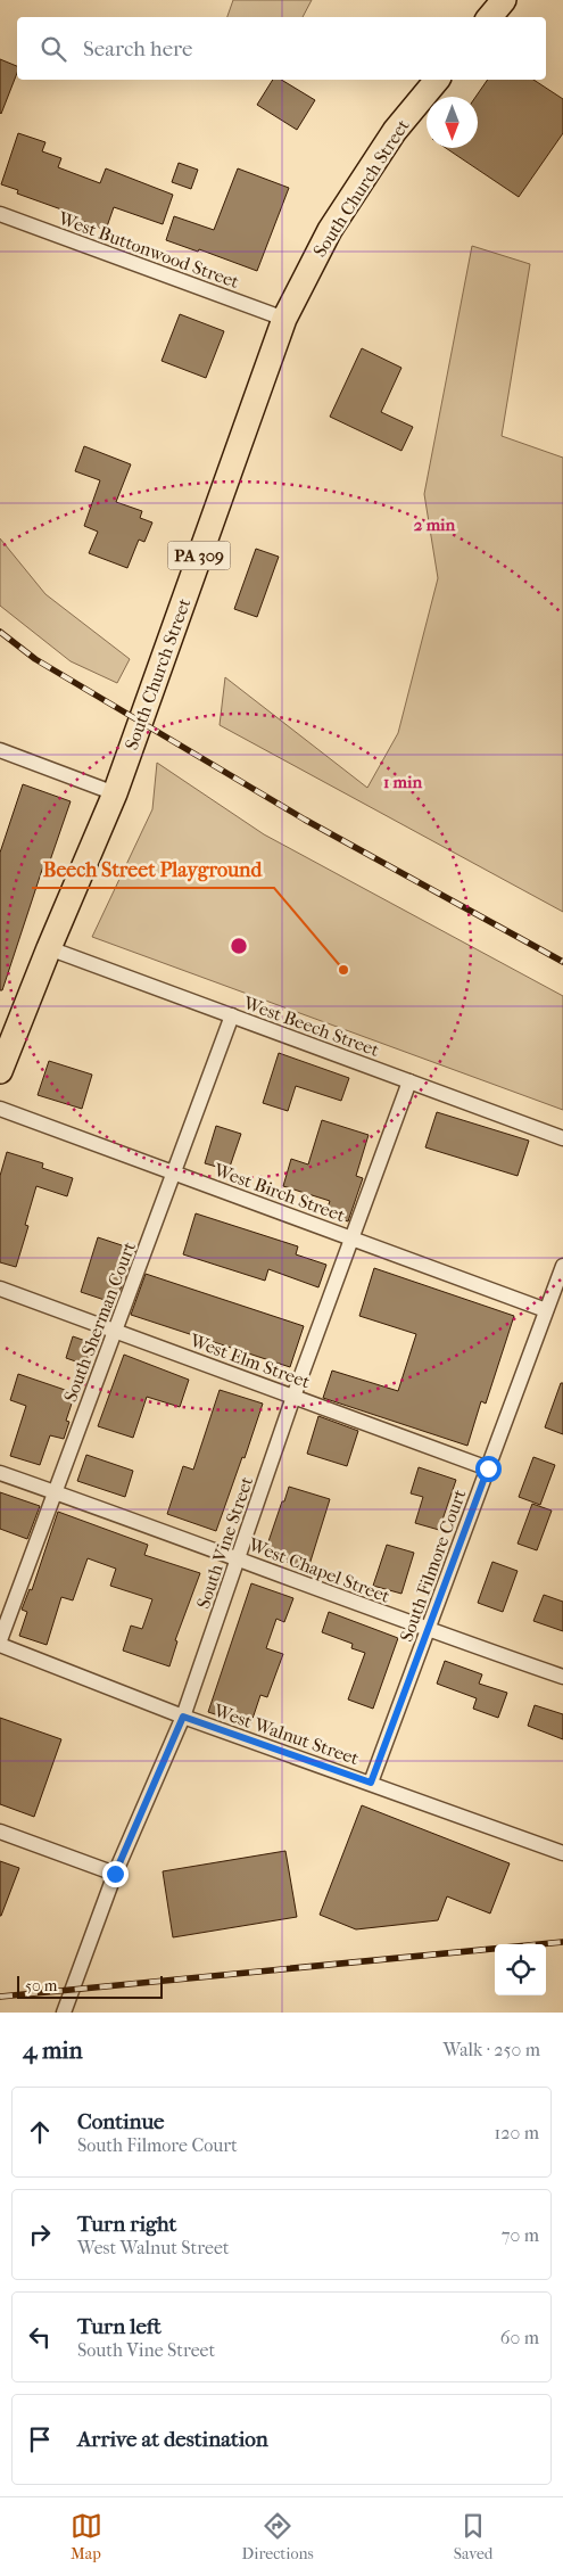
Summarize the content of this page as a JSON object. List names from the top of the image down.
{
  "streets": {
    "highway": ["South Church Street", "PA 309"],
    "street": [
      "West Buttonwood Street",
      "West Beech Street",
      "West Birch Street",
      "South Sherman Court",
      "West Elm Street",
      "South Vine Street",
      "South Filmore Court",
      "West Chapel Street",
      "West Walnut Street"
    ]
  },
  "crossings": [
    ["South Church Street", "West Buttonwood Street"],
    ["South Church Street", "West Beech Street"],
    ["West Beech Street", "South Sherman Court"],
    ["West Beech Street", "South Vine Street"],
    ["West Birch Street", "South Sherman Court"],
    ["West Birch Street", "South Vine Street"],
    ["West Birch Street", "South Filmore Court"],
    ["South Sherman Court", "West Elm Street"],
    ["South Sherman Court", "West Chapel Street"],
    ["West Elm Street", "South Vine Street"],
    ["West Elm Street", "South Filmore Court"],
    ["South Vine Street", "West Chapel Street"],
    ["South Vine Street", "West Walnut Street"],
    ["South Filmore Court", "West Chapel Street"],
    ["South Filmore Court", "West Walnut Street"]
  ],
  "places": ["Beech Street Playground"],
  "scale_bar": "50 m",
  "north": "bottom",
  "page": {
    "search": "Search here",
    "scale": "50 m",
    "heading": ["4 min", "Walk · 250 m"],
    "list": [
      ["Continue", "South Filmore Court", "120 m"],
      ["Turn right", "West Walnut Street", "70 m"],
      ["Turn left", "South Vine Street", "60 m"],
      "Arrive at destination"
    ],
    "nav": ["Map", "Directions", "Saved"]
  },
  "rings": ["2 min", "1 min"]
}
